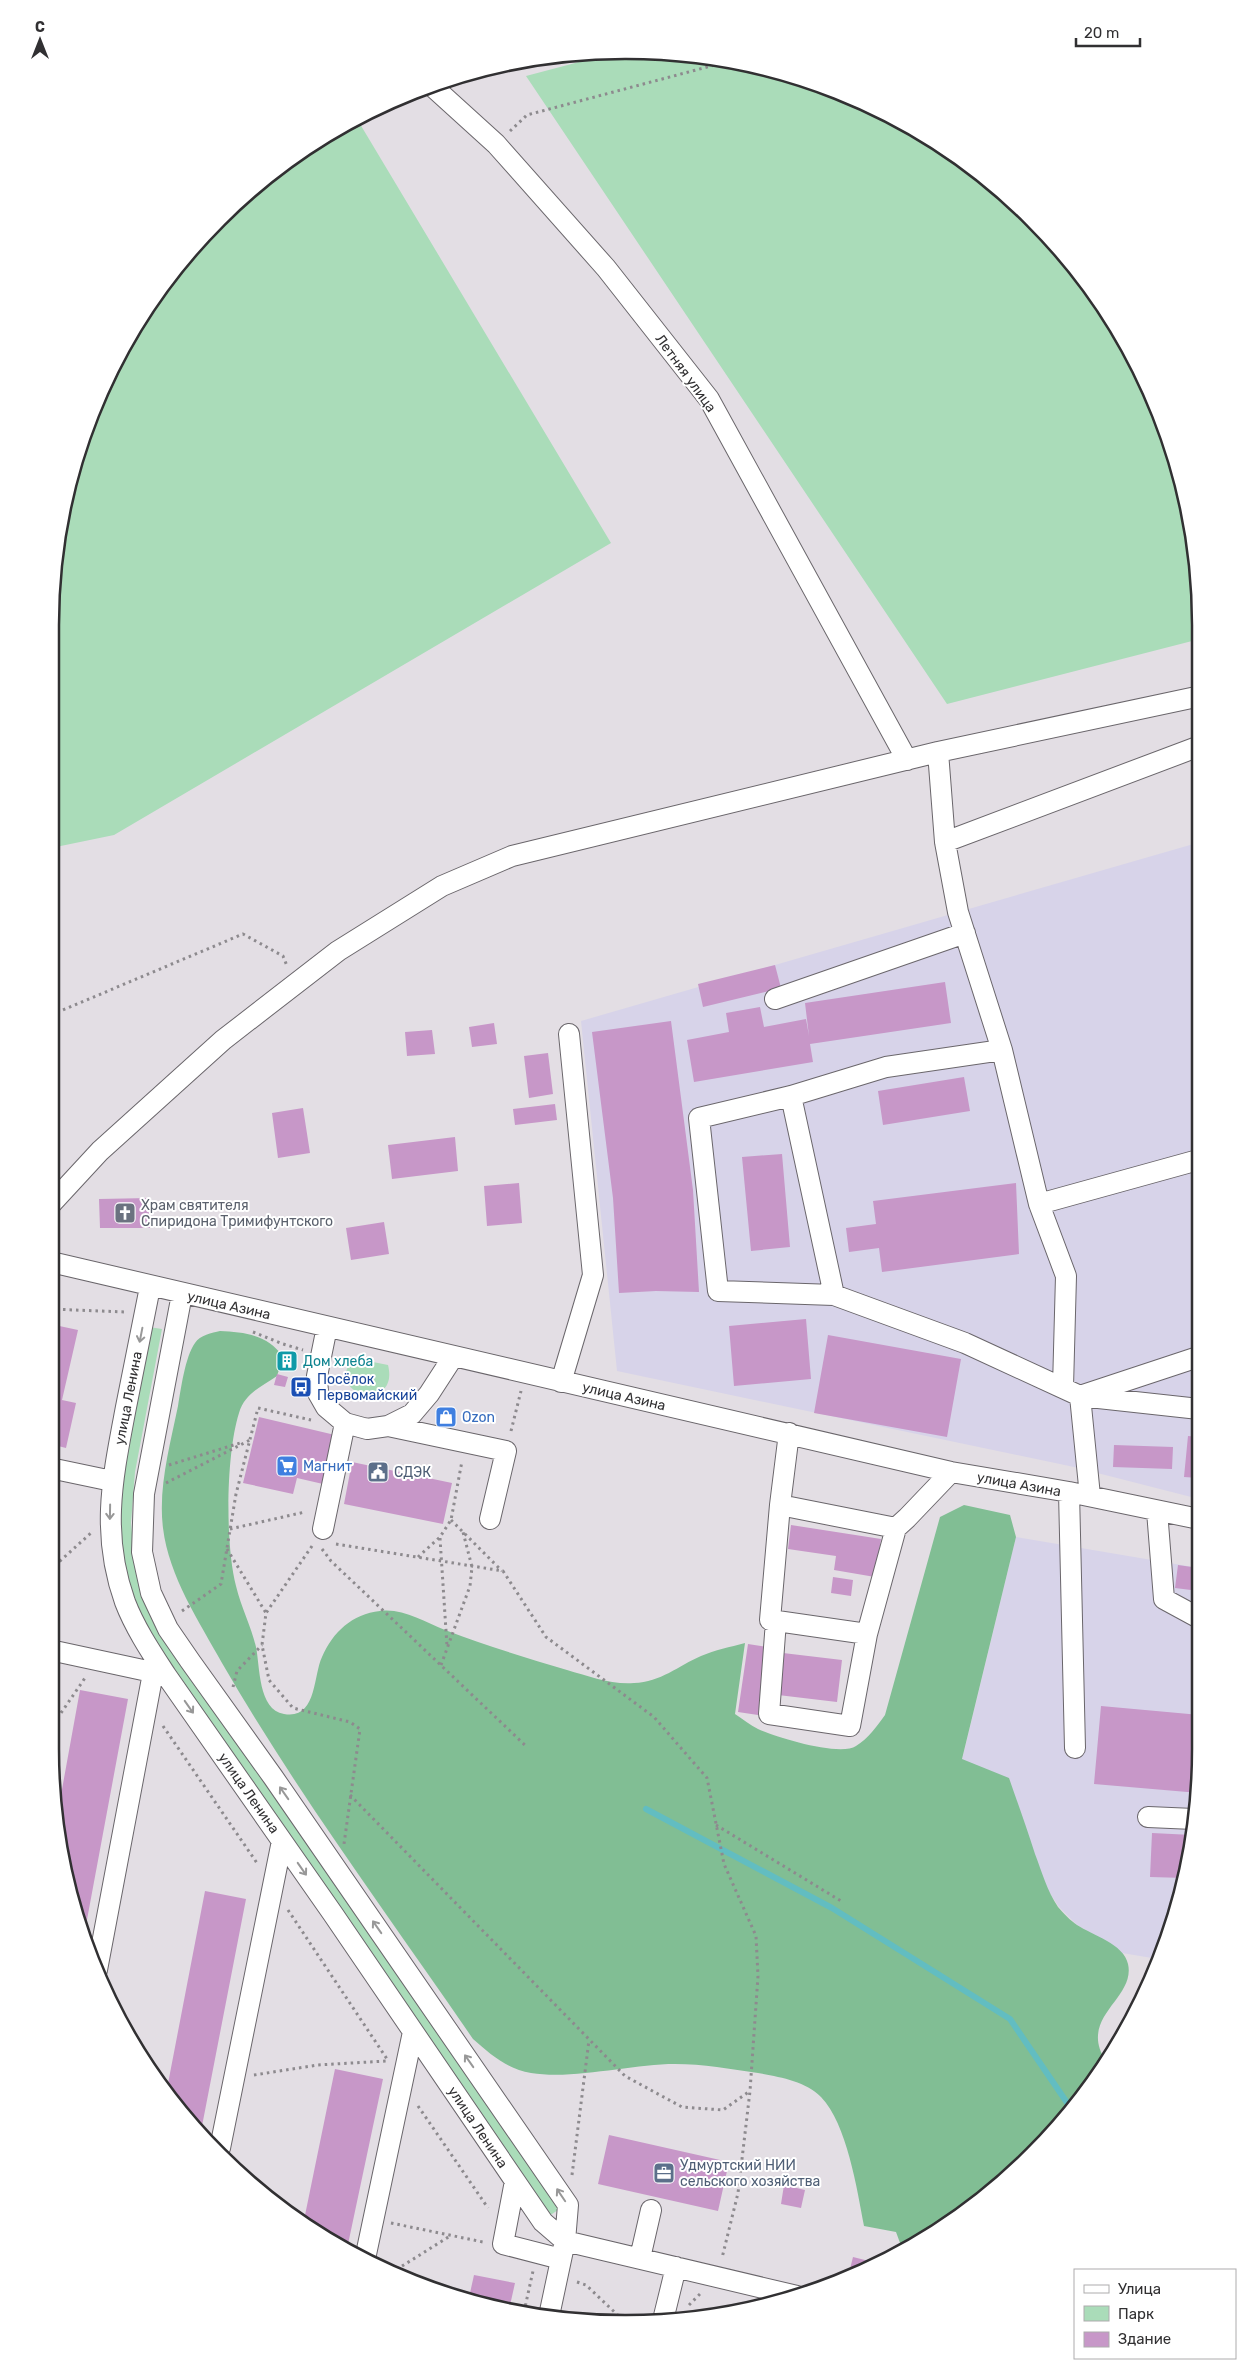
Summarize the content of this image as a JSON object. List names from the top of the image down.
{
  "streets": {
    "street": ["Летняя улица", "улица Азина", "улица Ленина"]
  },
  "crossings": [
    ["улица Азина", "улица Ленина"]
  ],
  "places": {
    "church": ["Храм святителя Спиридона Тримифунтского"],
    "building": ["Дом хлеба"],
    "bus stop": ["Посёлок Первомайский"],
    "shop": ["Ozon"],
    "supermarket": ["Магнит"],
    "public building": ["СДЭК"],
    "office": ["Удмуртский НИИ сельского хозяйства"]
  },
  "legend": ["Улица", "Парк", "Здание"],
  "scale_bar": "20 m",
  "north": "top"
}
